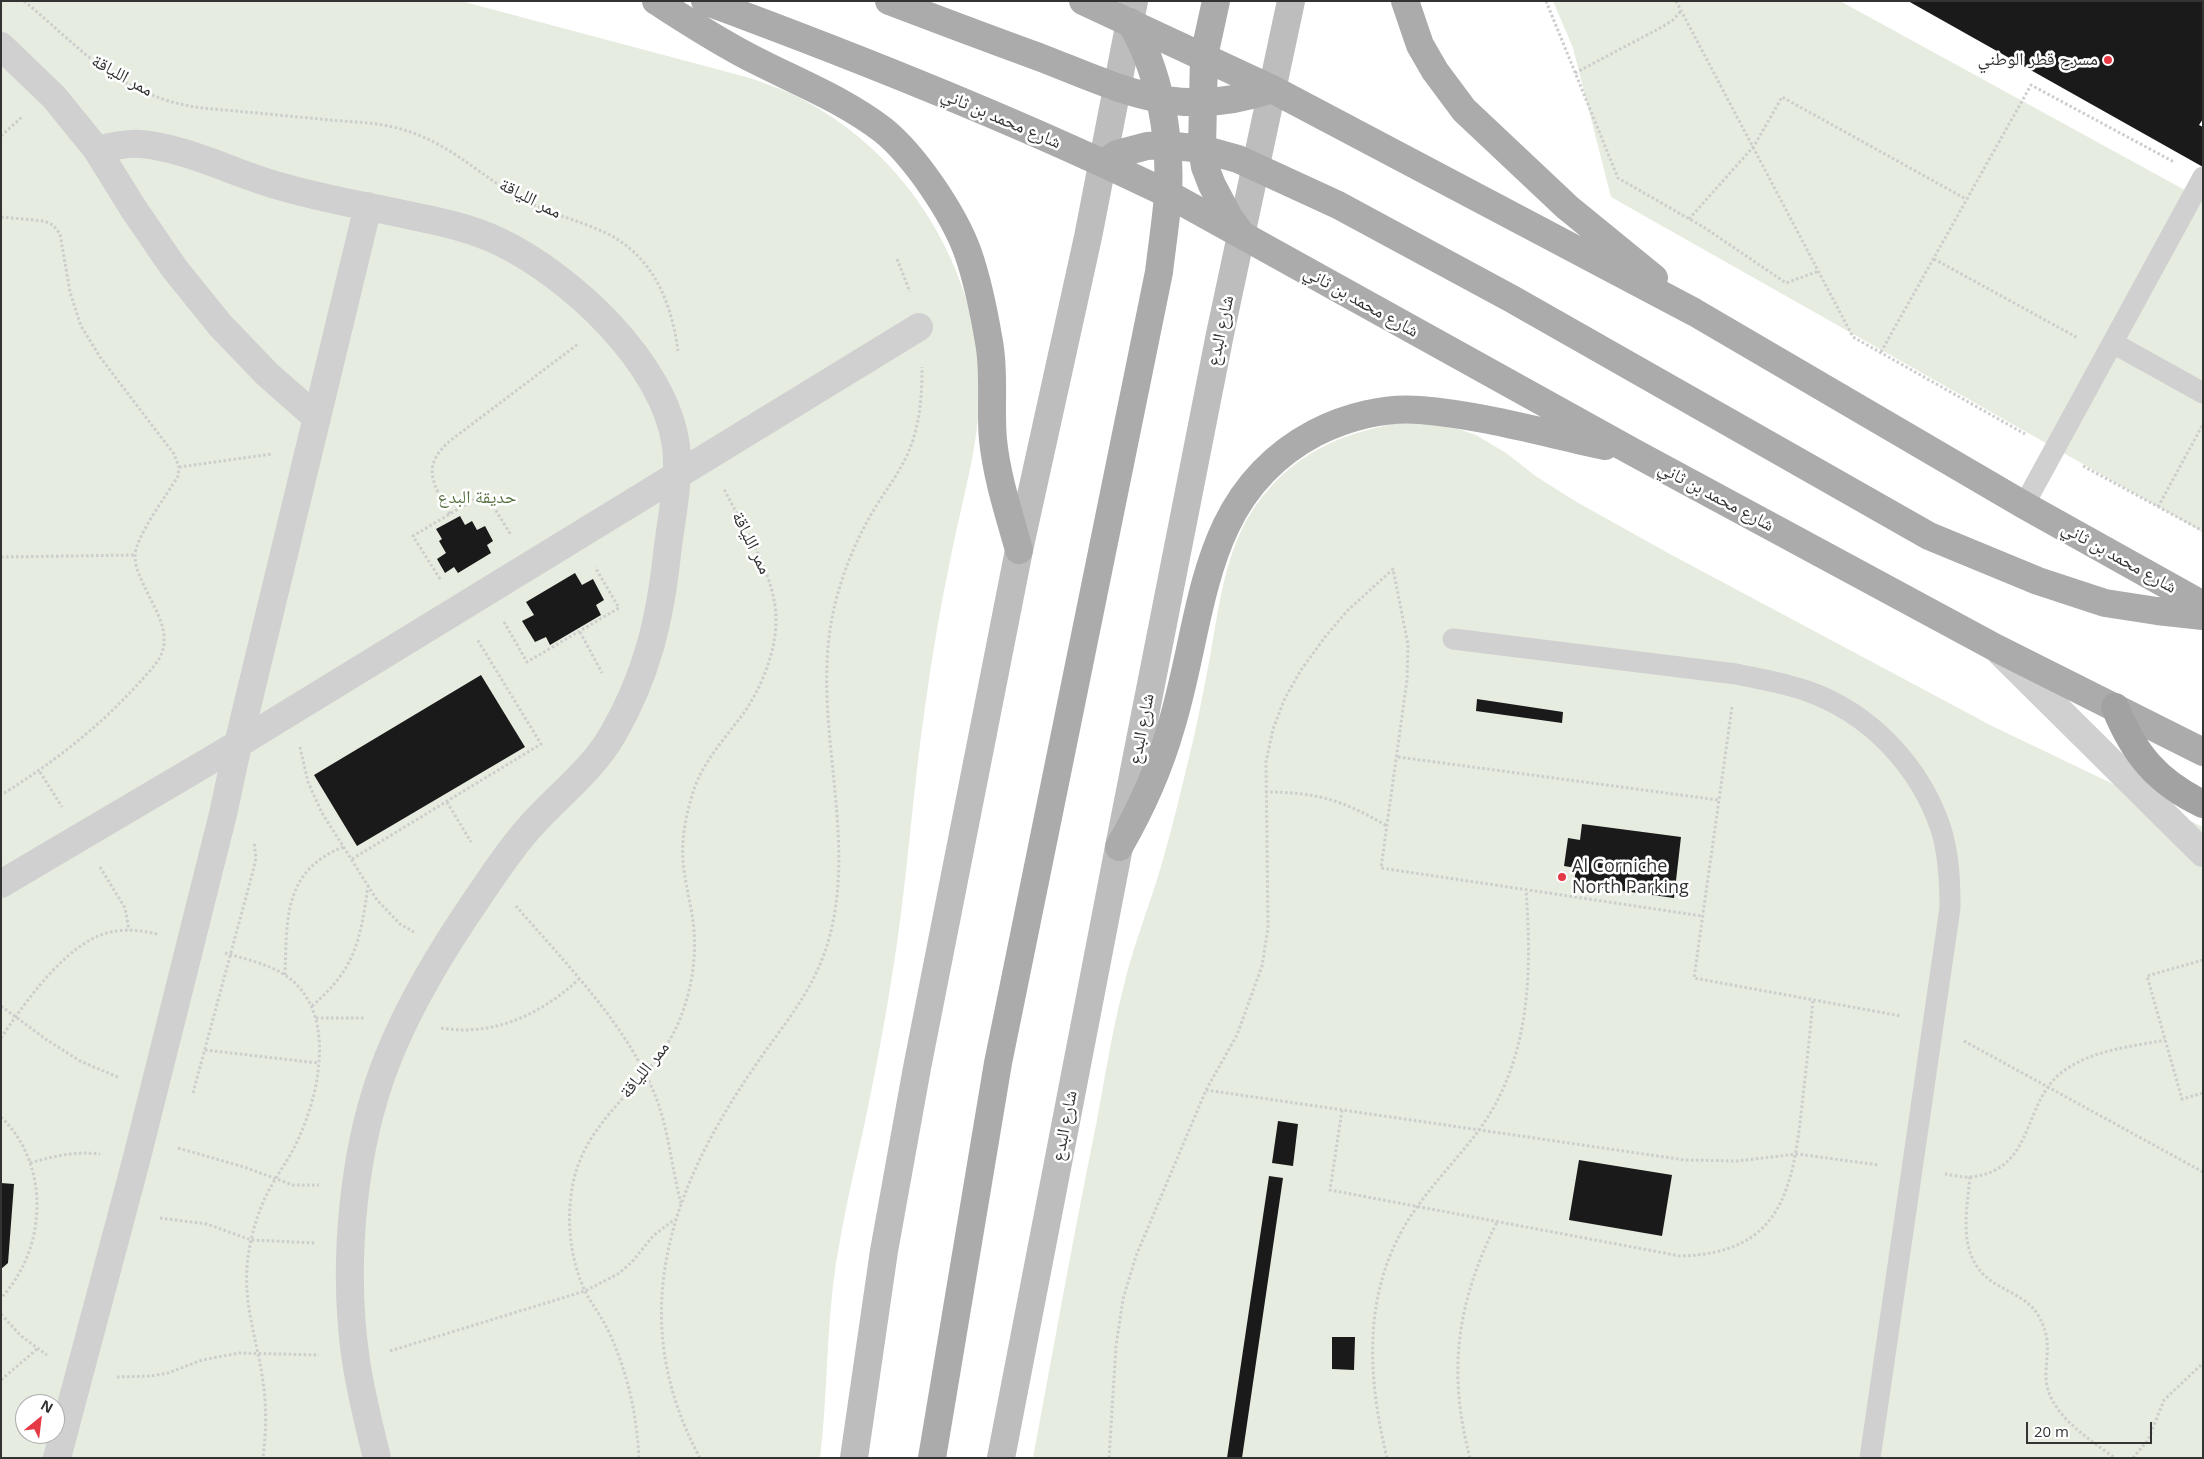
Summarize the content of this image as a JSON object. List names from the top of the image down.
{
  "streets": {
    "main road": ["شارع محمد بن ثاني", "شارع البدع"],
    "path": ["ممر اللياقة"]
  },
  "crossings": [
    ["شارع محمد بن ثاني", "شارع البدع"]
  ],
  "parks": ["حديقة البدع"],
  "places": ["مسرح قطر الوطني", "Al Corniche North Parking"],
  "scale_bar": "20 m",
  "north": "top right"
}
